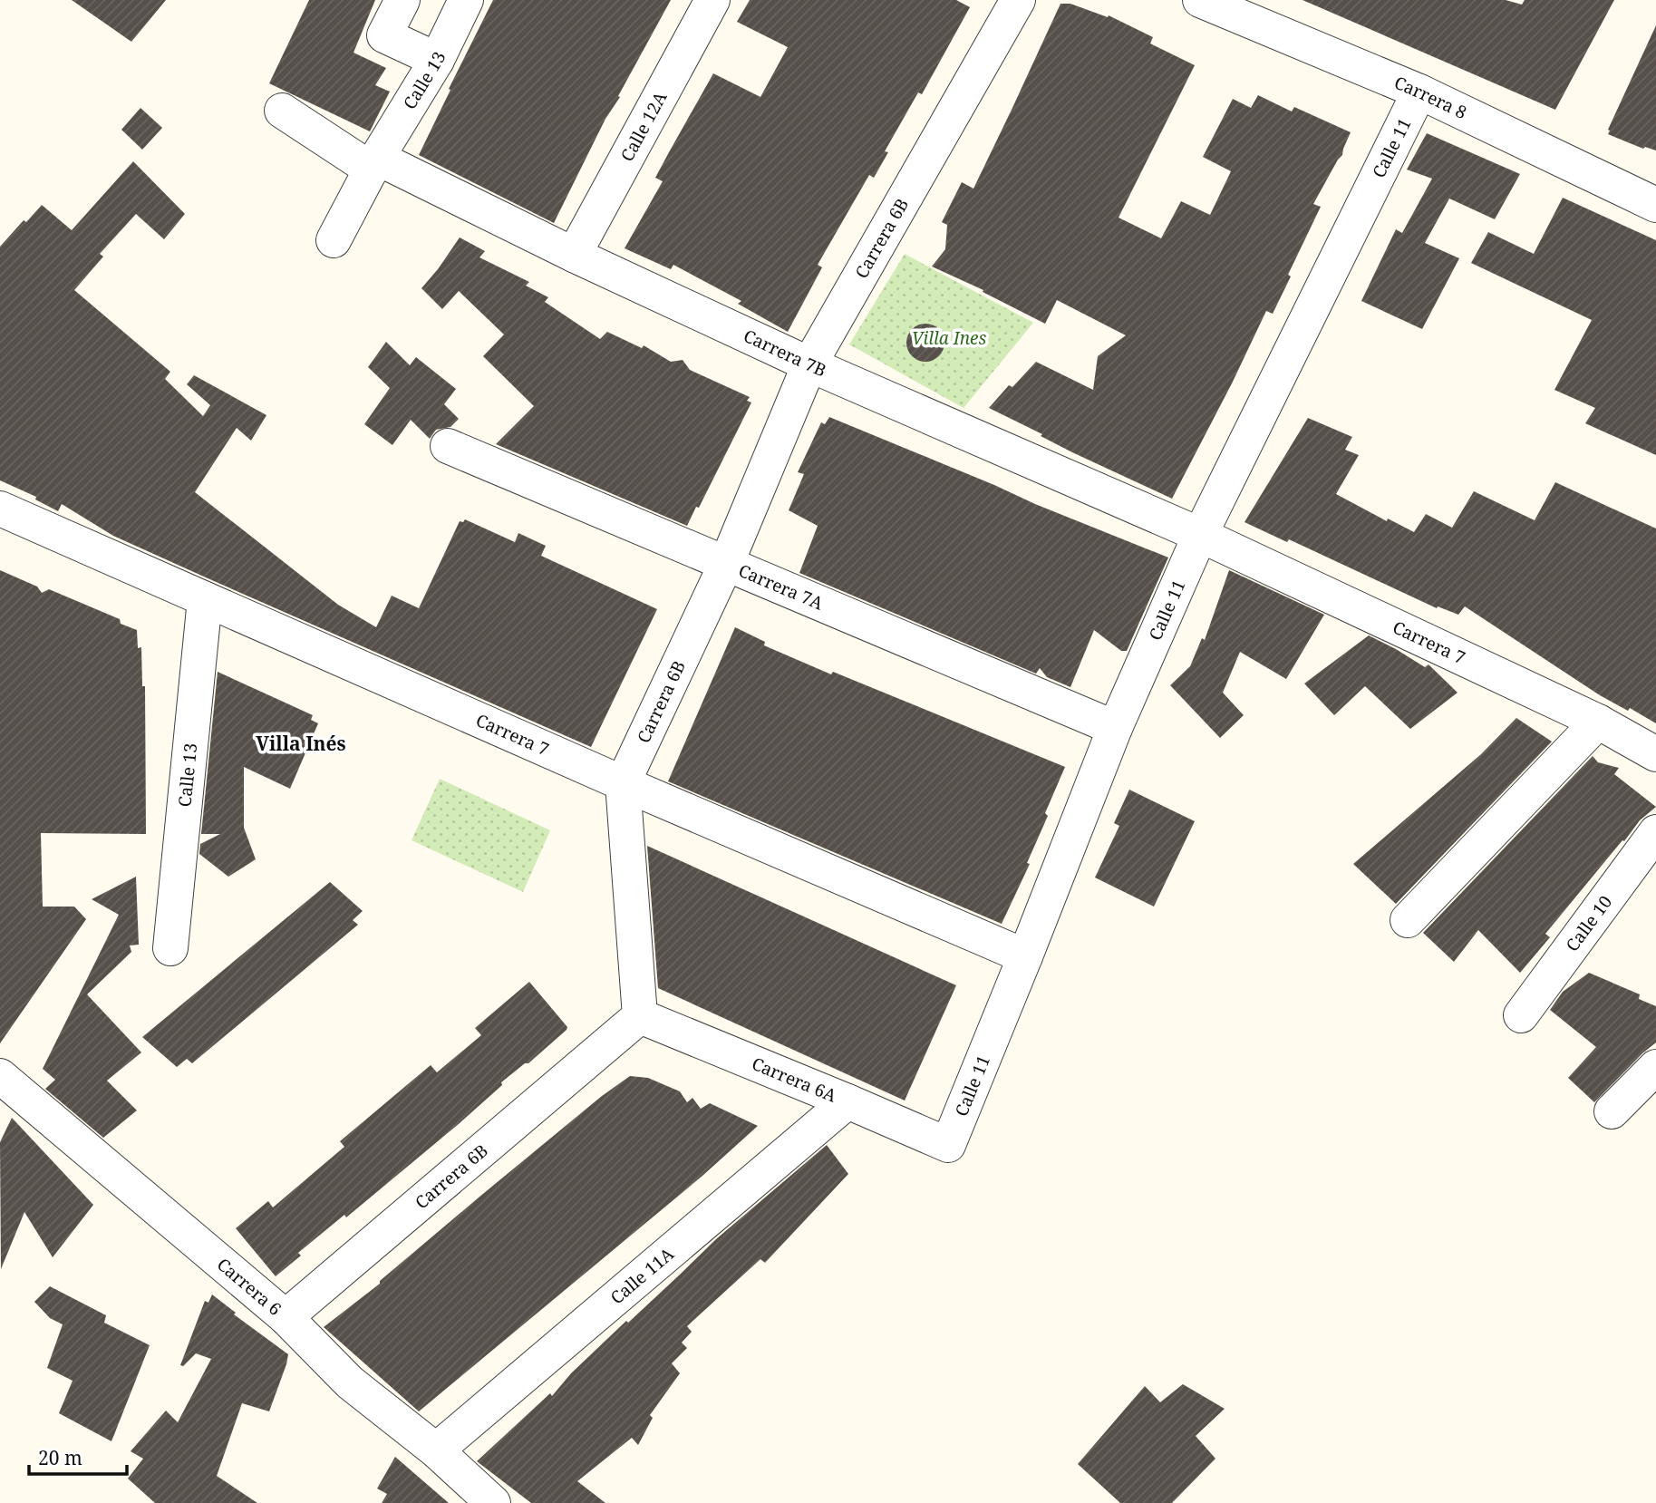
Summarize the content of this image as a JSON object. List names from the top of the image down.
{
  "streets": {
    "street": [
      "Calle 13",
      "Carrera 8",
      "Calle 12A",
      "Calle 11",
      "Carrera 6B",
      "Carrera 7B",
      "Carrera 7A",
      "Carrera 7",
      "Calle 10",
      "Carrera 6A",
      "Calle 11A",
      "Carrera 6"
    ]
  },
  "crossings": [
    ["Calle 13", "Carrera 7B"],
    ["Calle 13", "Carrera 7"],
    ["Carrera 8", "Calle 11"],
    ["Calle 12A", "Carrera 7B"],
    ["Calle 11", "Carrera 7B"],
    ["Calle 11", "Carrera 7A"],
    ["Calle 11", "Carrera 7"],
    ["Calle 11", "Carrera 6A"],
    ["Carrera 6B", "Carrera 7B"],
    ["Carrera 6B", "Carrera 7A"],
    ["Carrera 6B", "Carrera 7"],
    ["Carrera 6B", "Carrera 6A"],
    ["Carrera 6B", "Carrera 6"],
    ["Carrera 7B", "Carrera 7"],
    ["Carrera 6A", "Calle 11A"],
    ["Calle 11A", "Carrera 6"]
  ],
  "districts": ["Villa Inés"],
  "parks": ["Villa Ines"],
  "scale_bar": "20 m"
}
